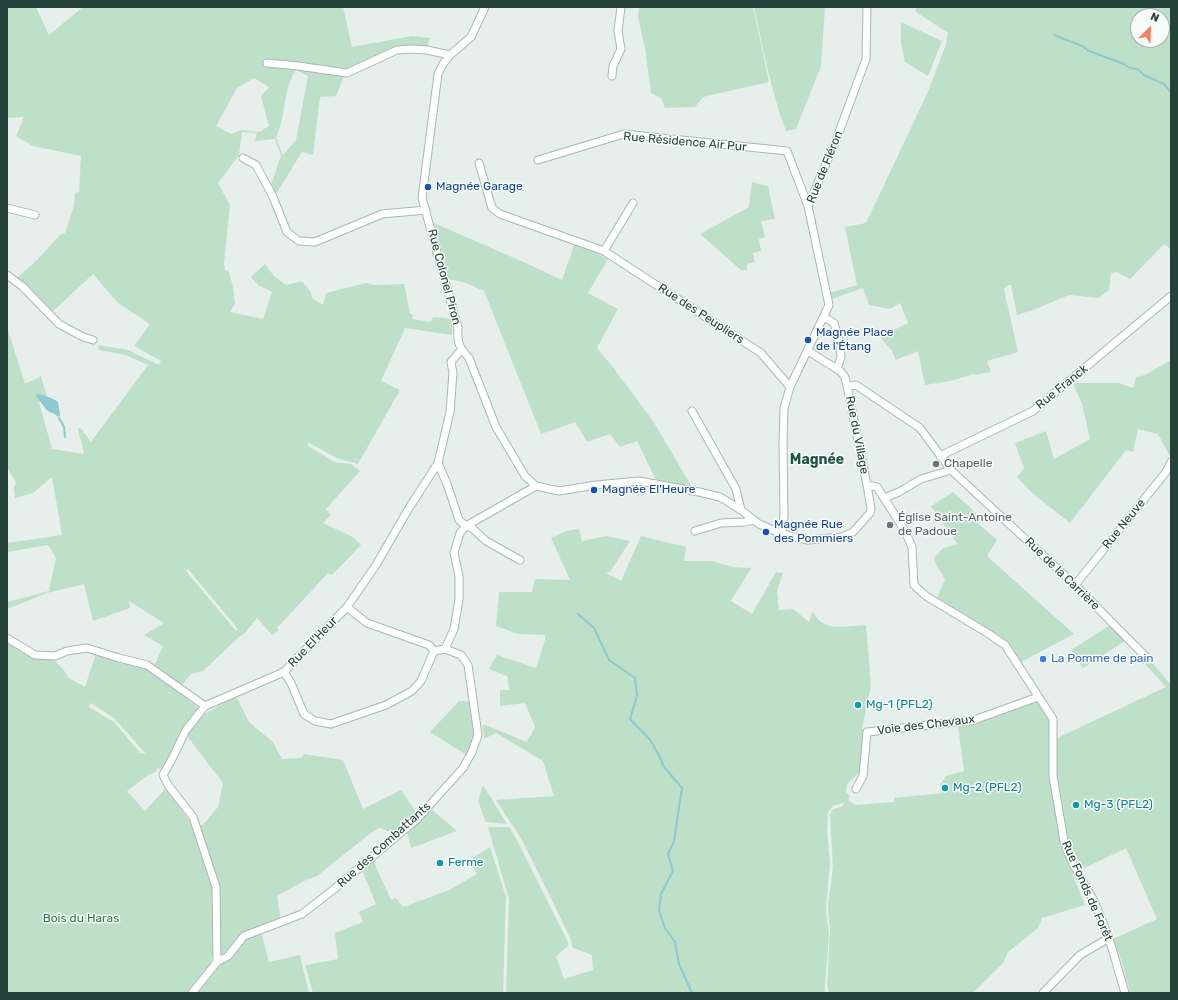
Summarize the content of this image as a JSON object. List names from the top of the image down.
{
  "streets": {
    "street": [
      "Rue Résidence Air Pur",
      "Rue de Fléron",
      "Rue Colonel Piron",
      "Rue des Peupliers",
      "Rue Franck",
      "Rue du Village",
      "Rue Neuve",
      "Rue de la Carrière",
      "Rue El'Heur",
      "Voie des Chevaux",
      "Rue des Combattants",
      "Rue Fonds de Forêt"
    ]
  },
  "crossings": [
    ["Rue Résidence Air Pur", "Rue de Fléron"],
    ["Rue de Fléron", "Rue des Peupliers"],
    ["Rue de Fléron", "Rue du Village"],
    ["Rue Colonel Piron", "Rue El'Heur"],
    ["Rue Franck", "Rue de la Carrière"],
    ["Rue du Village", "Rue de la Carrière"],
    ["Rue du Village", "Rue Fonds de Forêt"],
    ["Rue Neuve", "Rue de la Carrière"],
    ["Rue El'Heur", "Rue des Combattants"],
    ["Voie des Chevaux", "Rue Fonds de Forêt"]
  ],
  "districts": ["Magnée"],
  "parks": ["Bois du Haras"],
  "places": [
    "Magnée Garage",
    "Magnée Place de l'Étang",
    "Chapelle",
    "Magnée El'Heure",
    "Église Saint-Antoine de Padoue",
    "Magnée Rue des Pommiers",
    "La Pomme de pain",
    "Mg-1 (PFL2)",
    "Mg-2 (PFL2)",
    "Mg-3 (PFL2)",
    "Ferme"
  ],
  "north": "top right"
}
